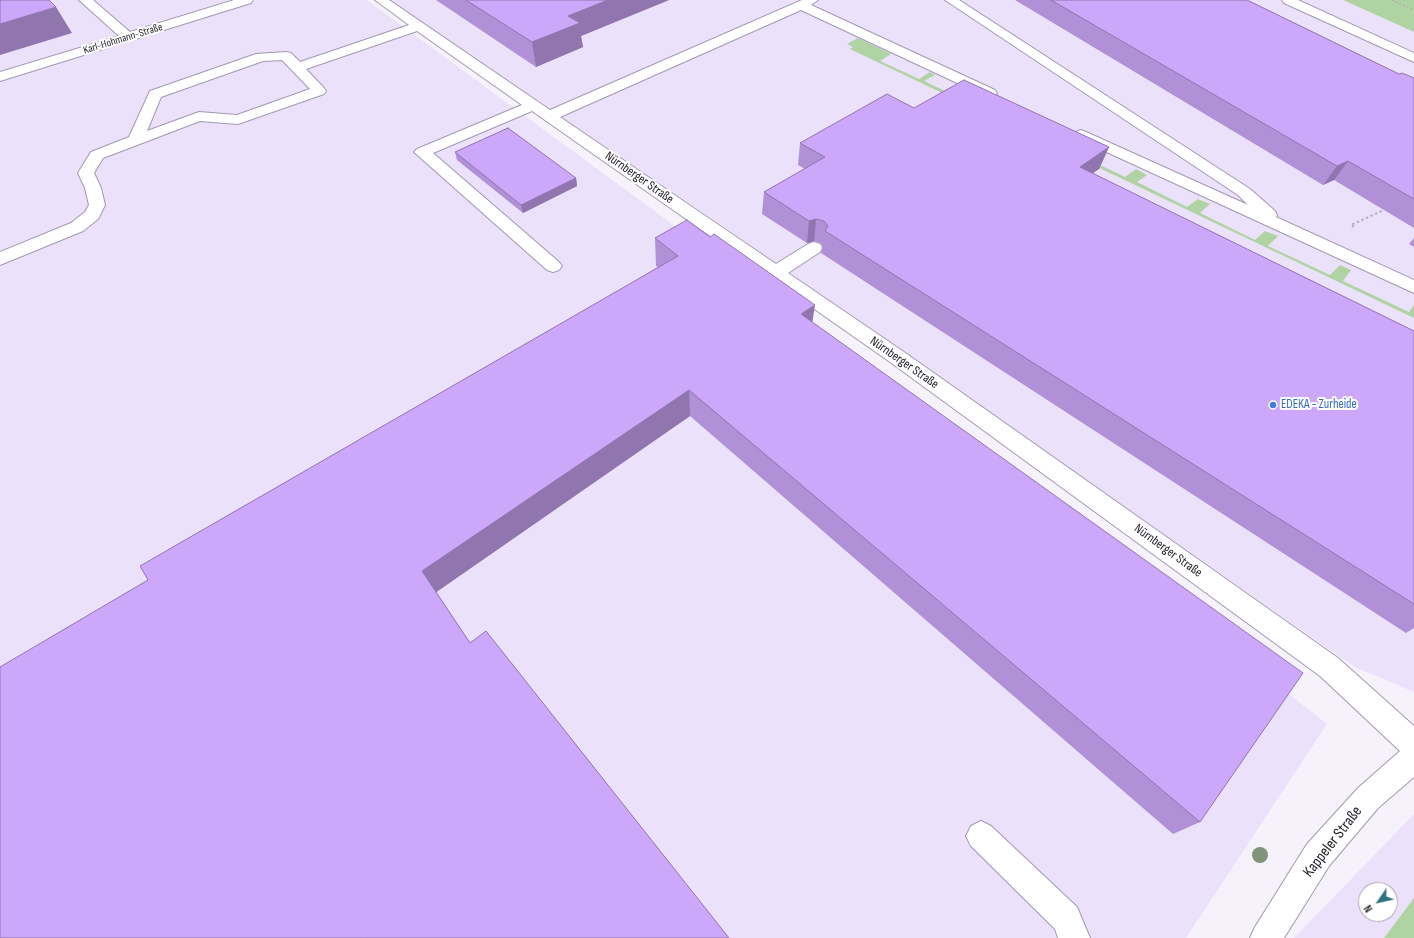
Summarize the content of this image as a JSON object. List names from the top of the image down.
{
  "streets": {
    "street": ["Karl-Hohmann-Straße", "Nürnberger Straße", "Kappeler Straße"]
  },
  "places": ["EDEKA - Zurheide"],
  "north": "bottom left"
}
